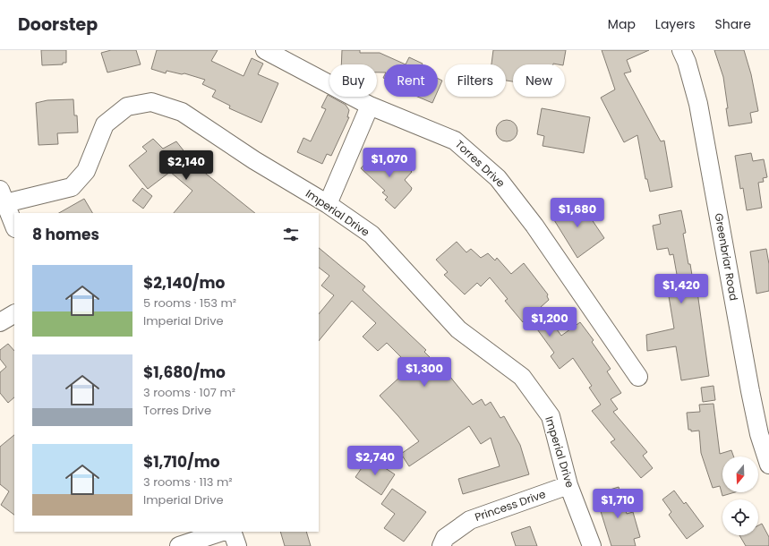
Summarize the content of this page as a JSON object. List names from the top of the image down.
{
  "streets": {
    "street": [
      "Torres Drive",
      "Imperial Drive",
      "Greenbriar Road",
      "Princess Drive"
    ]
  },
  "crossings": [
    ["Imperial Drive", "Princess Drive"]
  ],
  "north": "bottom",
  "page": {
    "header": "Doorstep",
    "nav": ["Map", "Layers", "Share"],
    "chip": [
      "Buy",
      "Rent",
      "Filters",
      "New"
    ],
    "price": [
      "$1,070",
      "$2,140",
      "$1,680",
      "$1,420",
      "$1,200",
      "$1,300",
      "$2,740",
      "$1,710"
    ],
    "heading": "8 homes",
    "list": [
      {
        "name": "$2,140/mo",
        "note": "5 rooms · 153 m² · Imperial Drive"
      },
      {
        "name": "$1,680/mo",
        "note": "3 rooms · 107 m² · Torres Drive"
      },
      {
        "name": "$1,710/mo",
        "note": "3 rooms · 113 m² · Imperial Drive"
      }
    ]
  }
}
